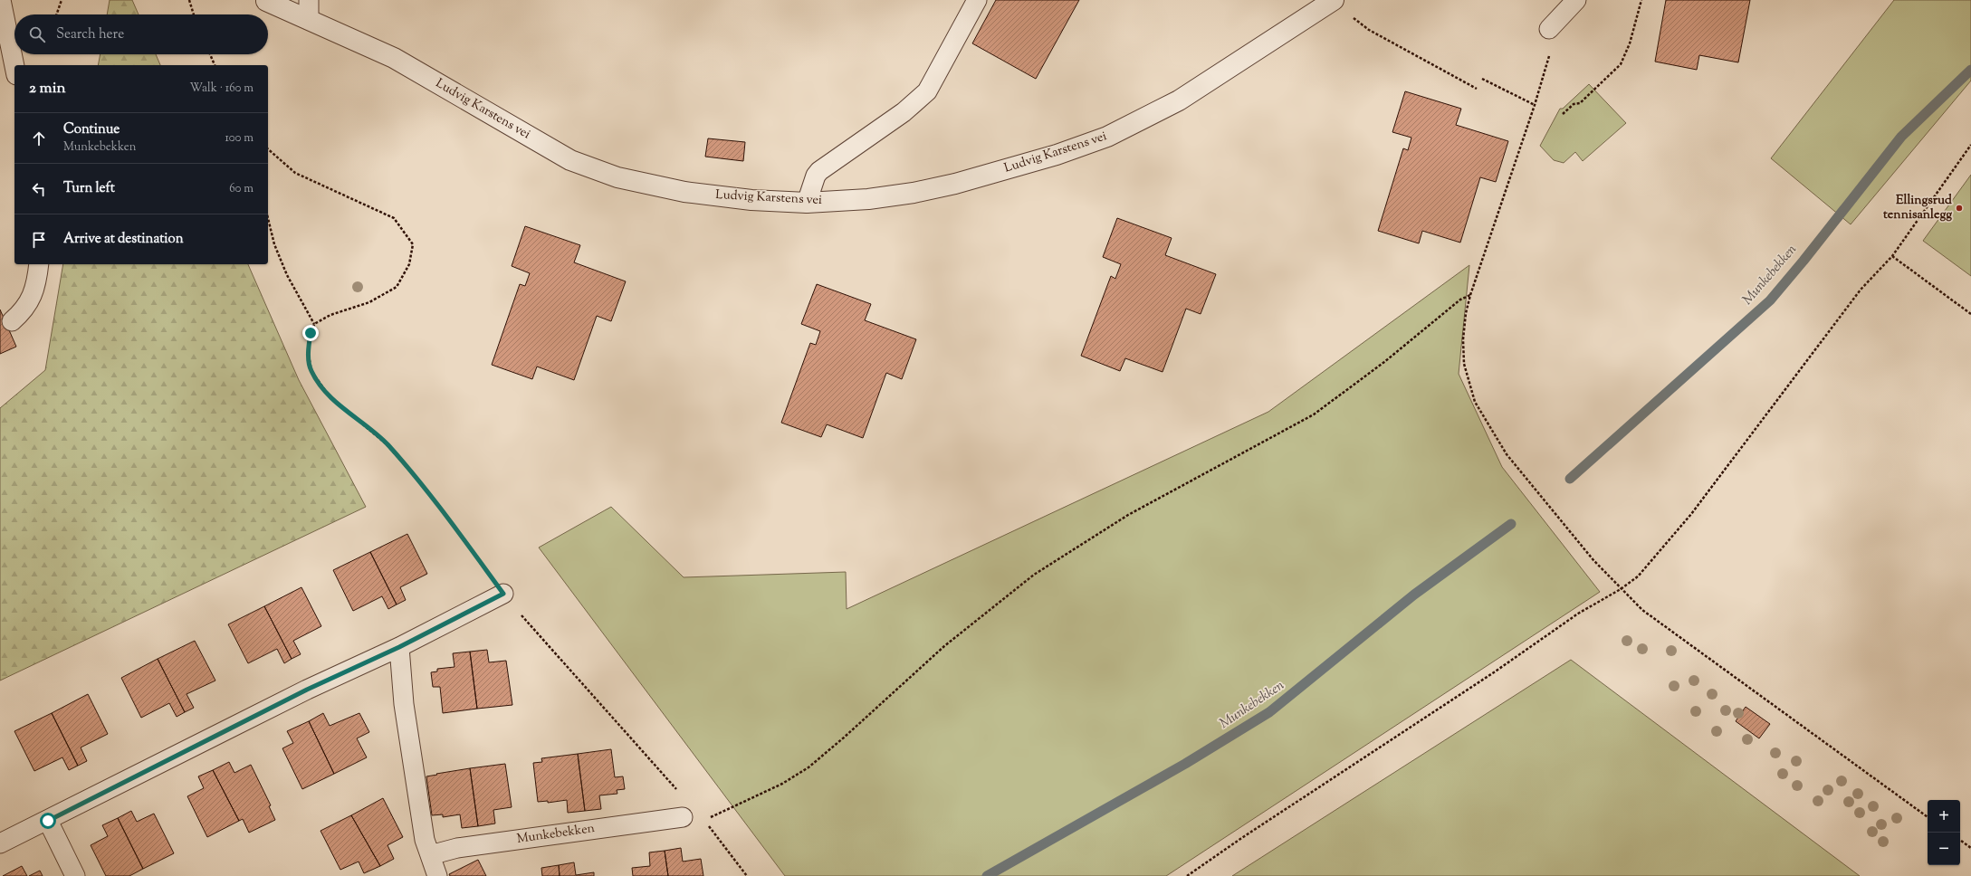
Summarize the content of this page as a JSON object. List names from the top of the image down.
{
  "streets": {
    "street": ["Ludvig Karstens vei"],
    "lane": ["Munkebekken"]
  },
  "water": ["Munkebekken"],
  "places": ["Ellingsrud tennisanlegg"],
  "page": {
    "search": "Search here",
    "heading": ["2 min", "Walk · 160 m"],
    "list": [
      ["Continue", "Munkebekken", "100 m"],
      ["Turn left", "60 m"],
      "Arrive at destination"
    ],
    "map_buttons": ["+", "−"]
  }
}
